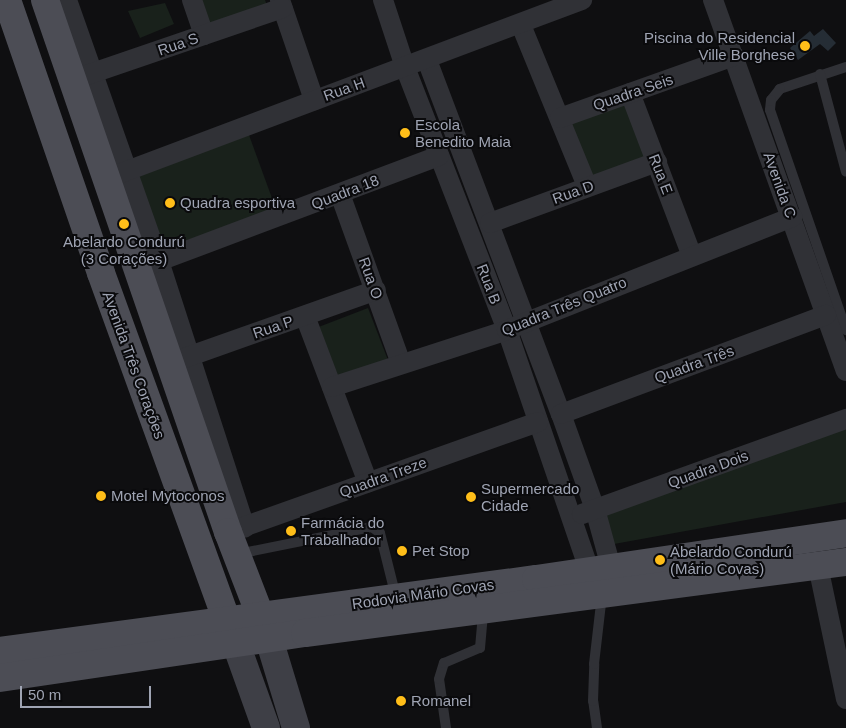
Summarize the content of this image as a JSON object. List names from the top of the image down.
{
  "streets": {
    "main road": ["Avenida Três Corações", "Rodovia Mário Covas"],
    "street": [
      "Rua S",
      "Rua H",
      "Quadra Seis",
      "Rua E",
      "Avenida C",
      "Quadra 18",
      "Rua D",
      "Rua O",
      "Rua B",
      "Quadra Três Quatro",
      "Rua P",
      "Quadra Três",
      "Quadra Dois",
      "Quadra Treze"
    ]
  },
  "crossings": [
    ["Rua H", "Rua B"],
    ["Quadra Seis", "Rua E"],
    ["Quadra Seis", "Avenida C"],
    ["Rua E", "Rua D"],
    ["Rua E", "Quadra Três Quatro"],
    ["Avenida C", "Quadra Três Quatro"],
    ["Avenida C", "Quadra Três"],
    ["Quadra 18", "Rua O"],
    ["Quadra 18", "Rua B"],
    ["Rua D", "Rua B"],
    ["Rua O", "Quadra Três Quatro"],
    ["Rua O", "Rua P"],
    ["Rua B", "Quadra Três Quatro"],
    ["Rua B", "Quadra Três"],
    ["Rua B", "Quadra Dois"],
    ["Rua B", "Quadra Treze"],
    ["Rua B", "Rodovia Mário Covas"],
    ["Avenida Três Corações", "Rodovia Mário Covas"]
  ],
  "places": [
    "Piscina do Residencial Ville Borghese",
    "Escola Benedito Maia",
    "Quadra esportiva",
    "Abelardo Condurú (3 Corações)",
    "Motel Mytoconos",
    "Supermercado Cidade",
    "Farmácia do Trabalhador",
    "Pet Stop",
    "Abelardo Condurú (Mário Covas)",
    "Romanel"
  ],
  "scale_bar": "50 m"
}
